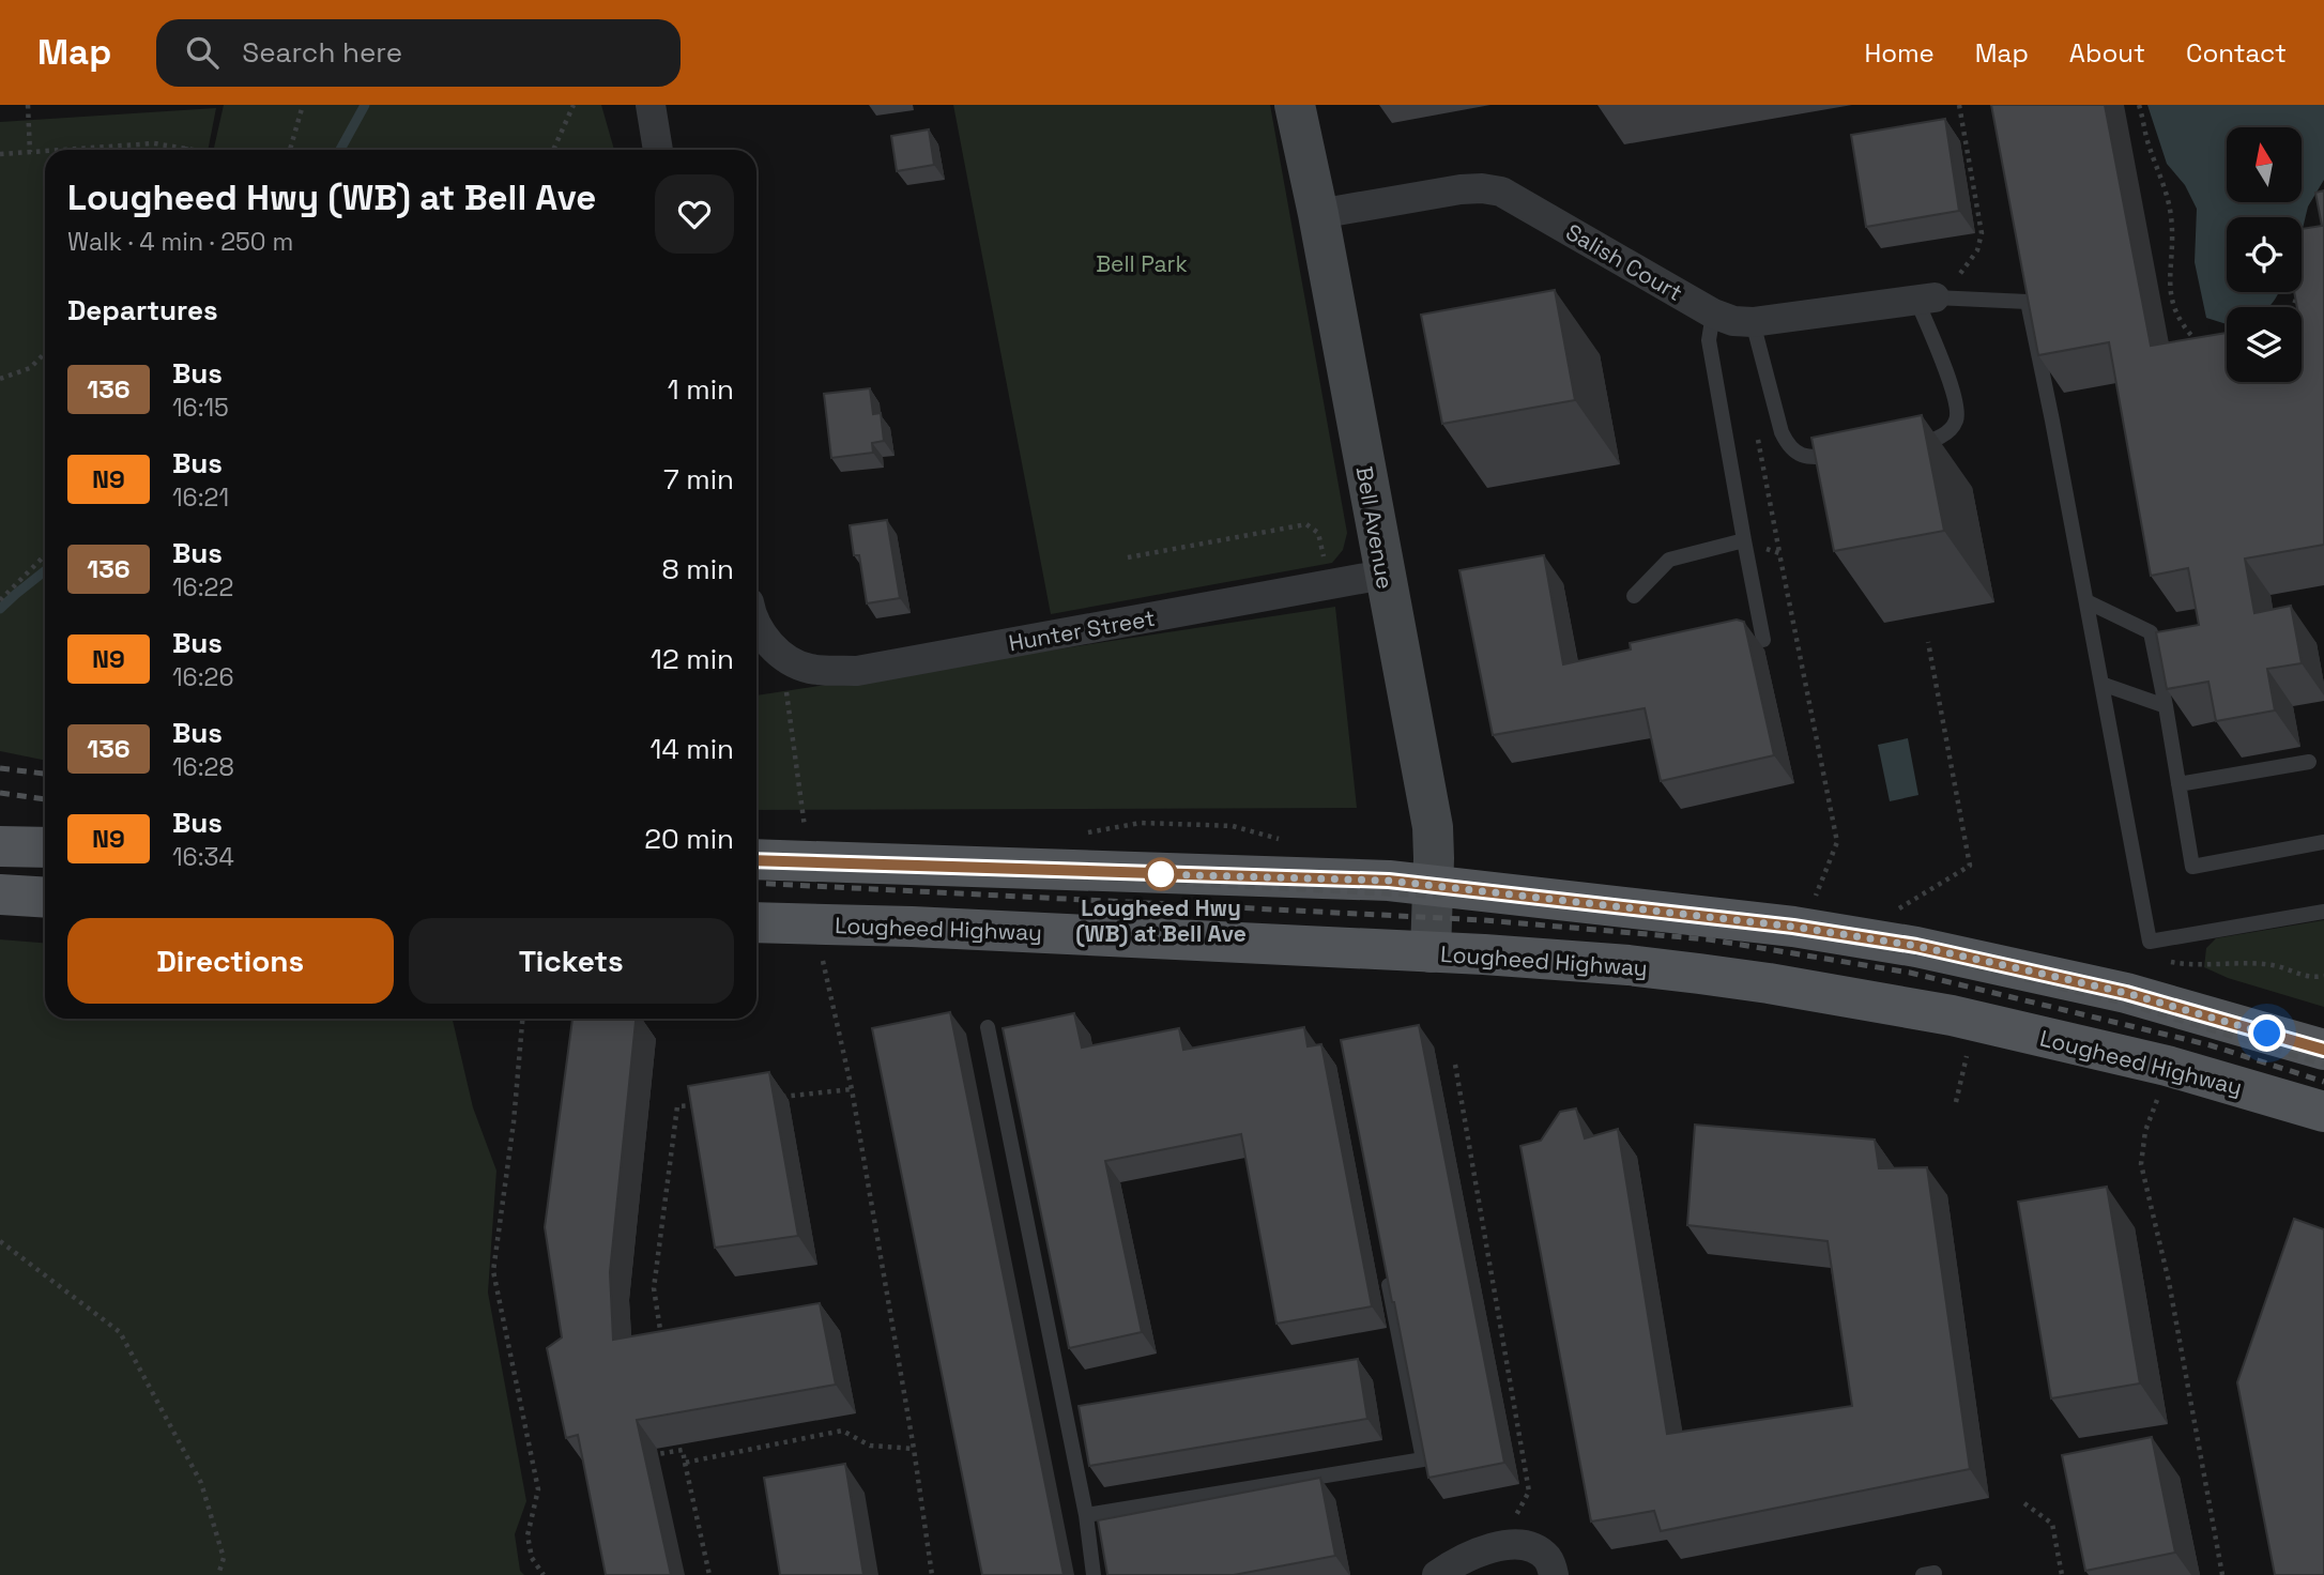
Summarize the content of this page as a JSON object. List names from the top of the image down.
{
  "streets": {
    "main road": ["Lougheed Highway"],
    "street": ["Salish Court", "Bell Avenue", "Hunter Street"]
  },
  "crossings": [
    ["Salish Court", "Bell Avenue"],
    ["Bell Avenue", "Hunter Street"],
    ["Bell Avenue", "Lougheed Highway"]
  ],
  "parks": ["Bell Park"],
  "places": ["Lougheed Hwy (WB) at Bell Ave"],
  "lines": ["bus line 136"],
  "north": "top",
  "page": {
    "header": "Map",
    "search": "Search here",
    "nav": [
      "Home",
      "Map",
      "About",
      "Contact"
    ],
    "heading": [
      ["Lougheed Hwy (WB) at Bell Ave", "Walk · 4 min · 250 m"],
      "Departures"
    ],
    "list": [
      {
        "mark": "136",
        "name": "Bus",
        "note": "16:15",
        "value": "1 min"
      },
      {
        "mark": "N9",
        "name": "Bus",
        "note": "16:21",
        "value": "7 min"
      },
      {
        "mark": "136",
        "name": "Bus",
        "note": "16:22",
        "value": "8 min"
      },
      {
        "mark": "N9",
        "name": "Bus",
        "note": "16:26",
        "value": "12 min"
      },
      {
        "mark": "136",
        "name": "Bus",
        "note": "16:28",
        "value": "14 min"
      },
      {
        "mark": "N9",
        "name": "Bus",
        "note": "16:34",
        "value": "20 min"
      }
    ],
    "buttons": ["Directions", "Tickets"]
  }
}
